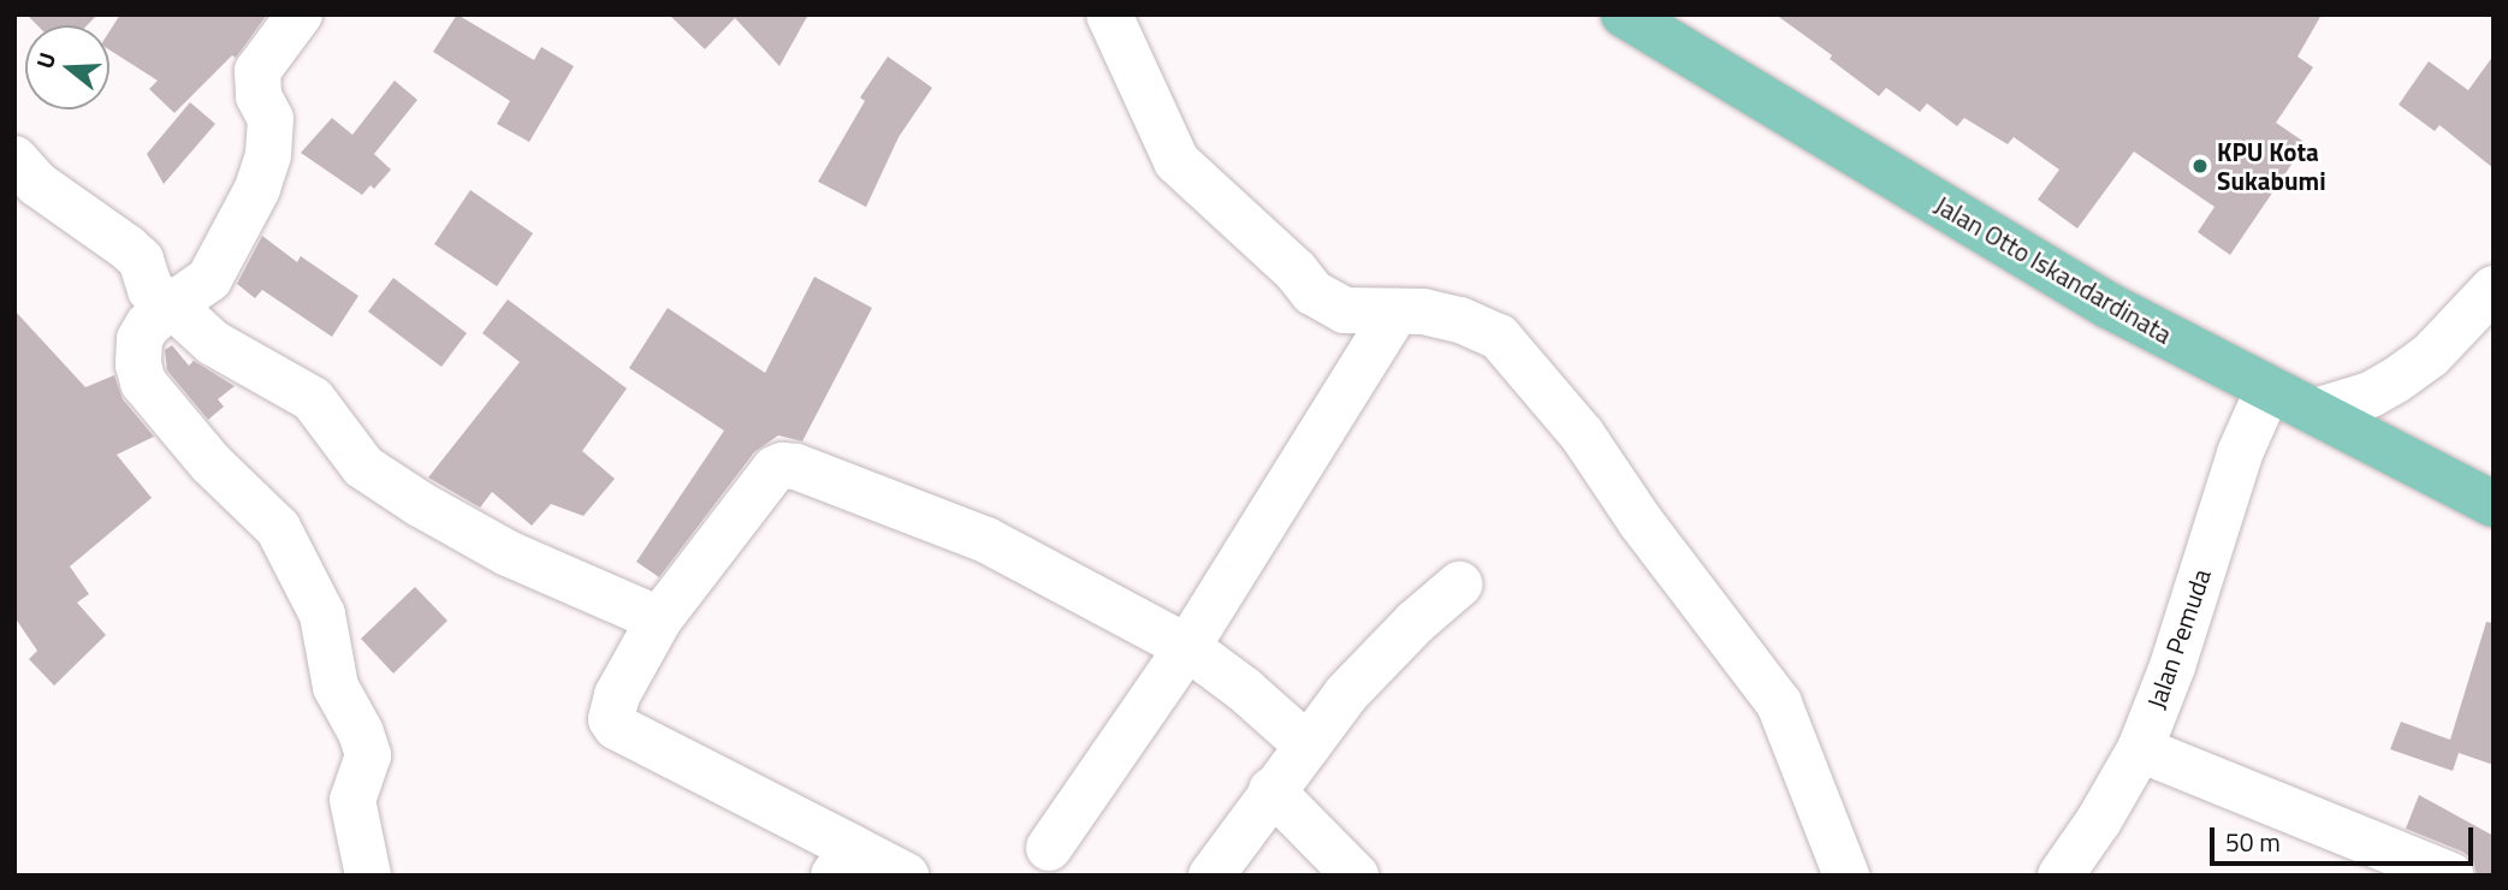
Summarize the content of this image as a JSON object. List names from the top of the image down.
{
  "streets": {
    "main road": ["Jalan Otto Iskandardinata"],
    "street": ["Jalan Pemuda"]
  },
  "crossings": [
    ["Jalan Otto Iskandardinata", "Jalan Pemuda"]
  ],
  "places": ["KPU Kota Sukabumi"],
  "scale_bar": "50 m",
  "north": "left"
}
